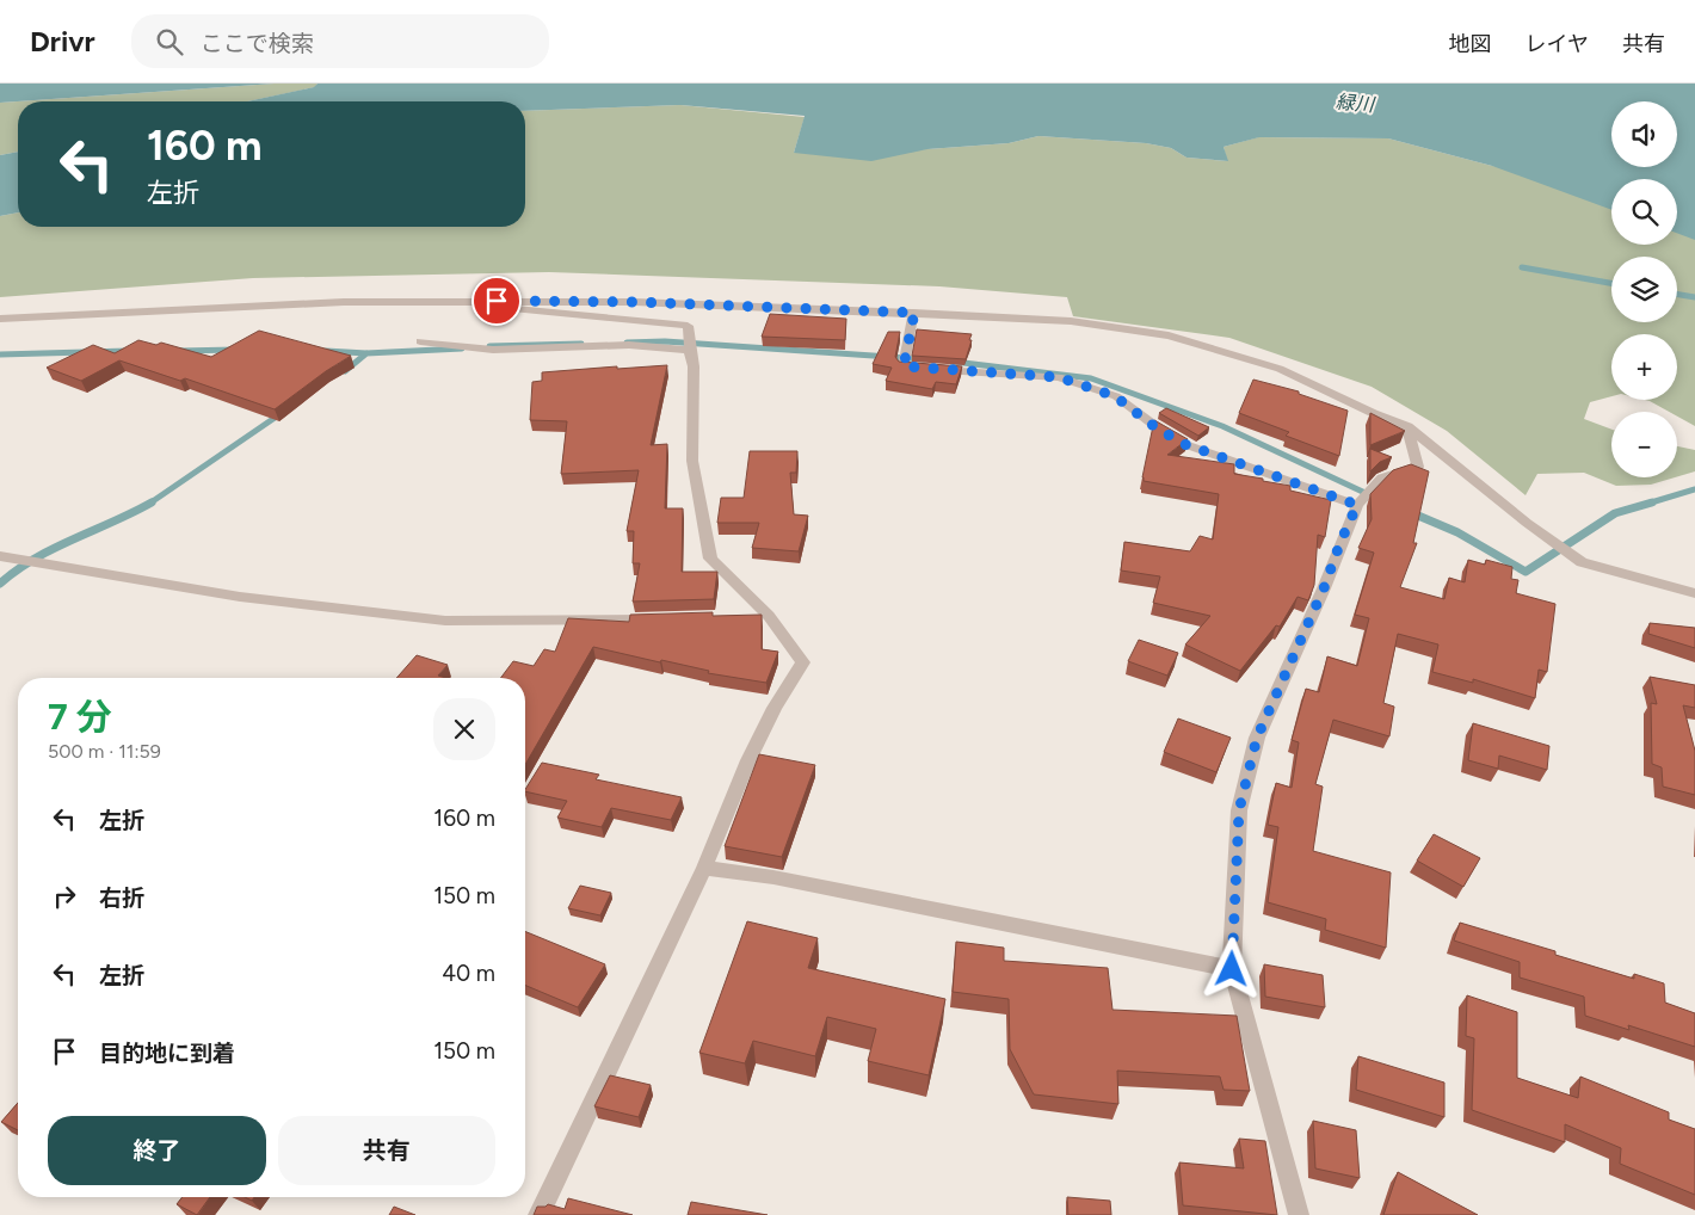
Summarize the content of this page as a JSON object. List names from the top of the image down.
{
  "water": ["緑川"],
  "page": {
    "header": "Drivr",
    "search": "ここで検索",
    "nav": ["地図", "レイヤ", "共有"],
    "map_buttons": ["+", "−"],
    "turn": ["160 m", "左折"],
    "heading": ["7 分", "500 m · 11:59"],
    "list": [
      {
        "name": "左折",
        "value": "160 m"
      },
      {
        "name": "右折",
        "value": "150 m"
      },
      {
        "name": "左折",
        "value": "40 m"
      },
      {
        "name": "目的地に到着",
        "value": "150 m"
      }
    ],
    "buttons": ["終了", "共有"]
  }
}
